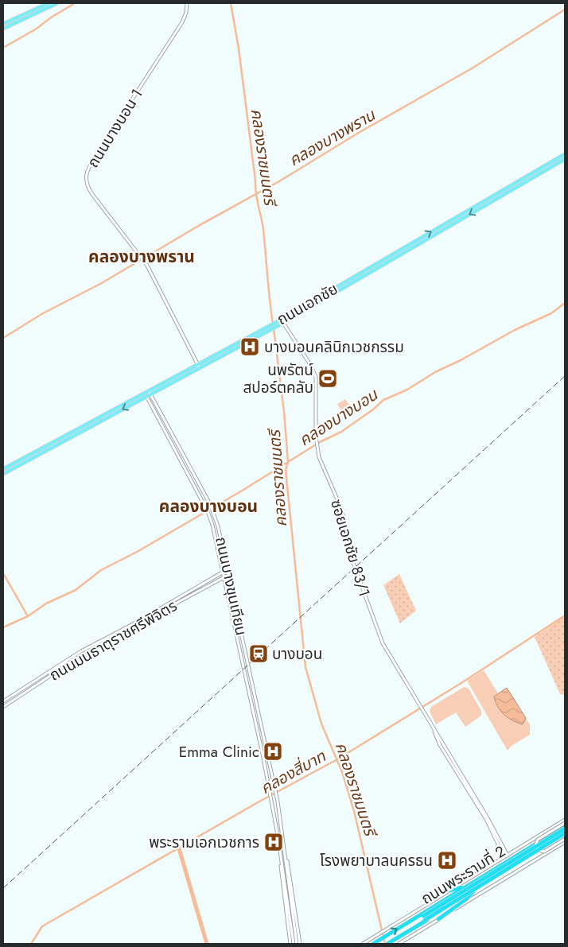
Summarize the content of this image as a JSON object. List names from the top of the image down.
{
  "streets": {
    "highway": ["ถนนพระรามที่ 2"],
    "main road": [
      "ถนนบางบอน 1",
      "ถนนเอกชัย",
      "ซอยเอกชัย 83/1",
      "ถนนบางขุนเทียน",
      "ถนนมนธาตุราชศรีพิจิตร"
    ]
  },
  "crossings": [
    ["ถนนบางบอน 1", "ถนนเอกชัย"],
    ["ถนนเอกชัย", "ซอยเอกชัย 83/1"],
    ["ถนนเอกชัย", "ถนนบางขุนเทียน"],
    ["ซอยเอกชัย 83/1", "ถนนพระรามที่ 2"],
    ["ถนนบางขุนเทียน", "ถนนมนธาตุราชศรีพิจิตร"]
  ],
  "districts": ["คลองบางพราน", "คลองบางบอน"],
  "water": [
    "คลองบางพราน",
    "คลองราชมนตรี",
    "คลองบางบอน",
    "คลองสี่บาท"
  ],
  "places": {
    "hospital": [
      "บางบอนคลินิกเวชกรรม",
      "Emma Clinic",
      "พระรามเอกเวชการ",
      "โรงพยาบาลนครธน"
    ],
    "sports": ["นพรัตน์ สปอร์ตคลับ"],
    "station": ["บางบอน"]
  }
}
